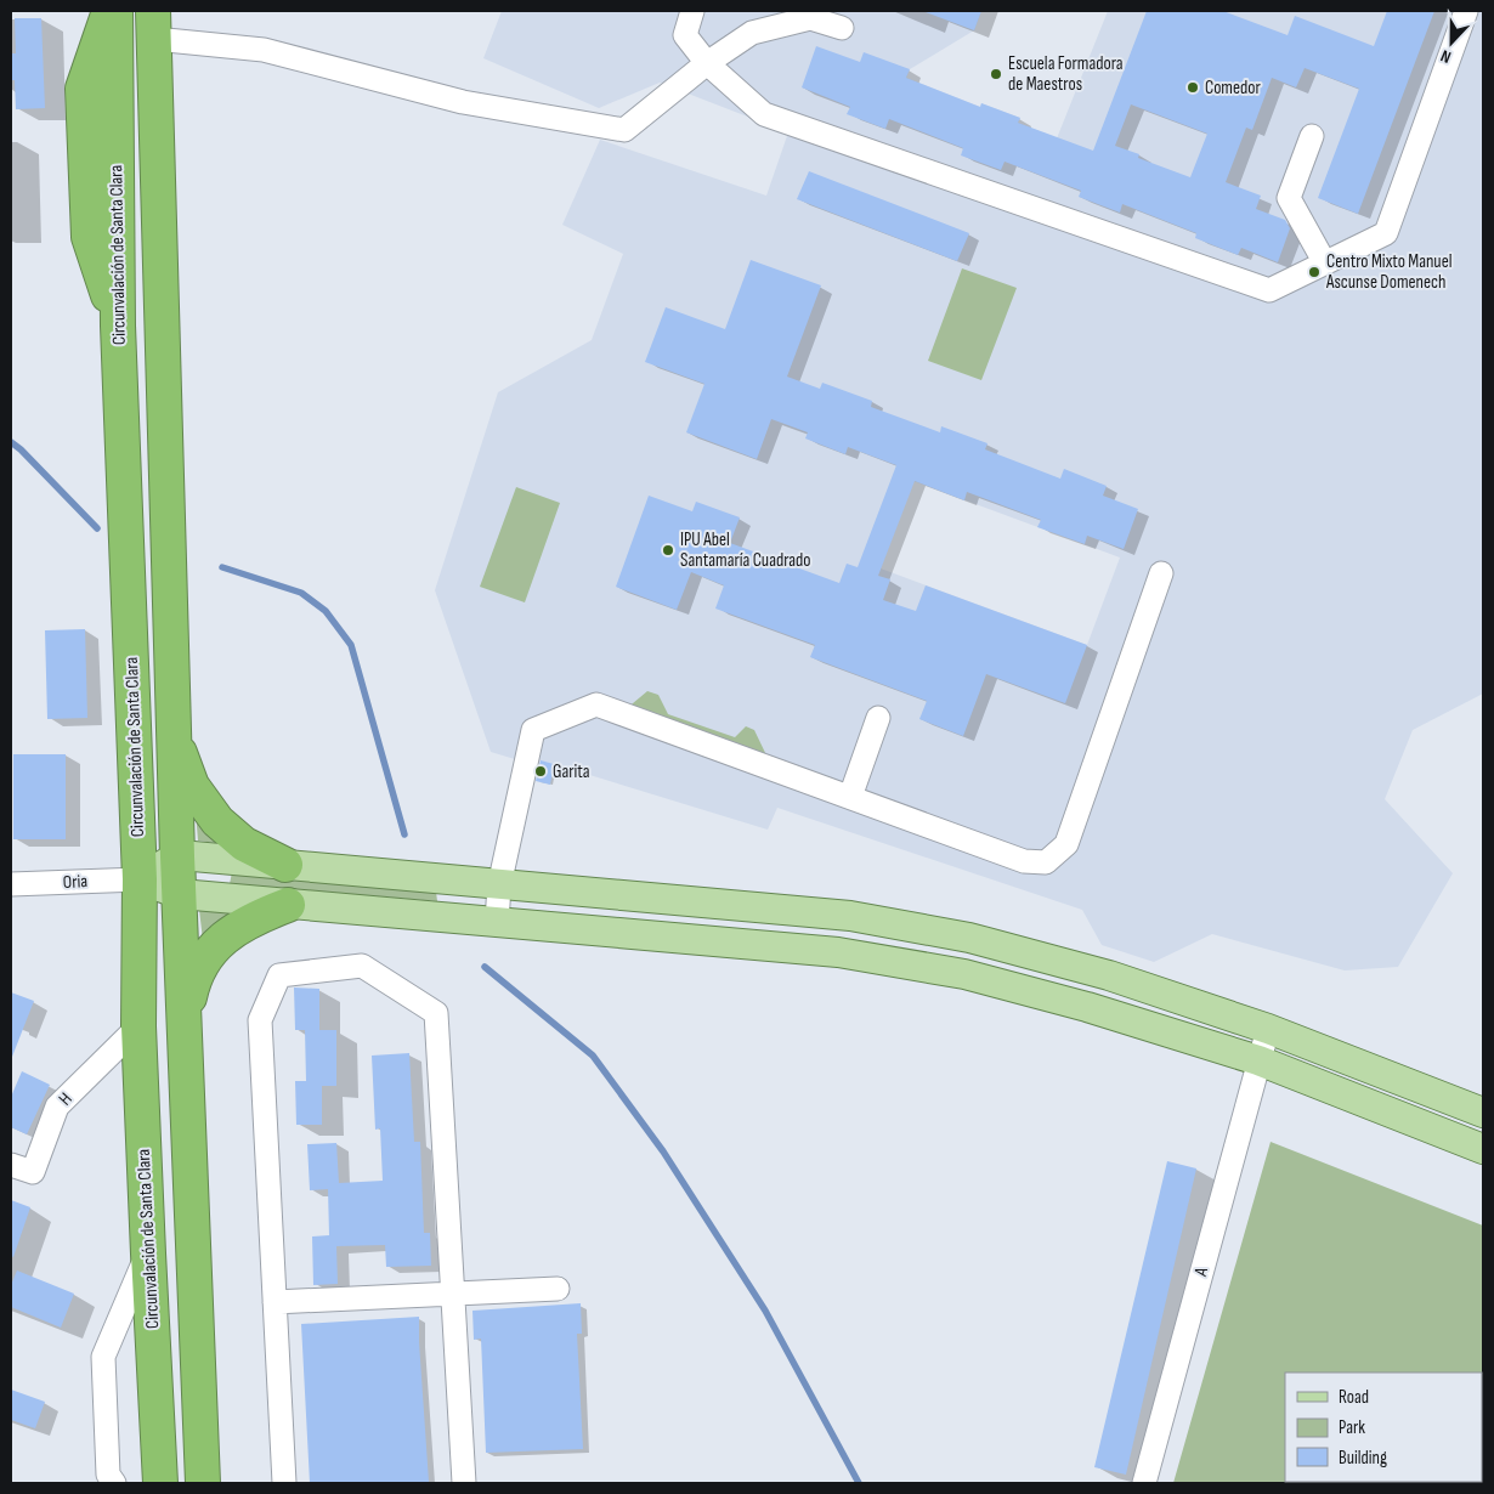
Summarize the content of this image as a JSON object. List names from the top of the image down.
{
  "streets": {
    "highway": ["Circunvalación de Santa Clara"],
    "street": ["Oria", "H", "A"]
  },
  "crossings": [
    ["Circunvalación de Santa Clara", "Oria"],
    ["Circunvalación de Santa Clara", "H"]
  ],
  "places": [
    "Escuela Formadora de Maestros",
    "Comedor",
    "Centro Mixto Manuel Ascunse Domenech",
    "IPU Abel Santamaría Cuadrado",
    "Garita"
  ],
  "legend": ["Road", "Park", "Building"],
  "north": "bottom"
}
